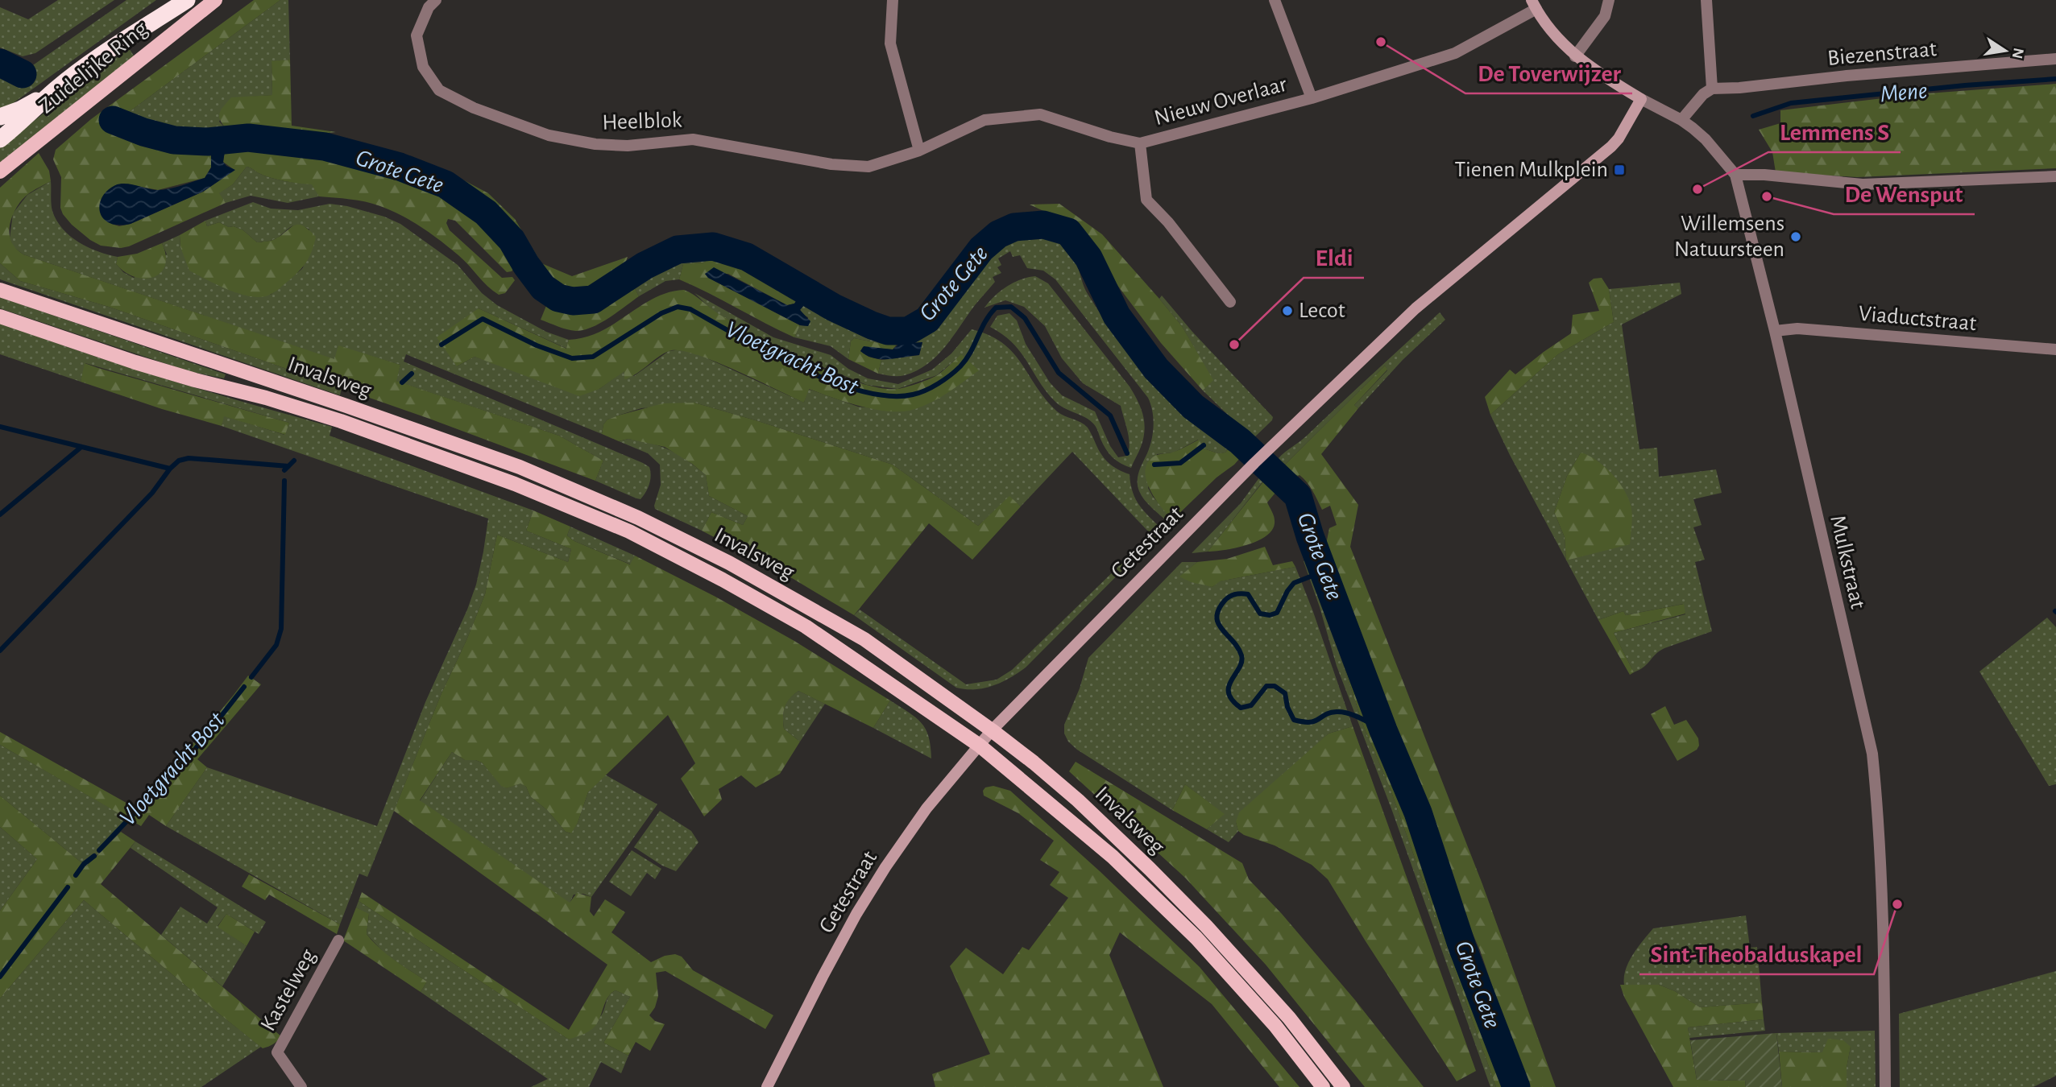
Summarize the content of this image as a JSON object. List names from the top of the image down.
{
  "streets": {
    "highway": ["Zuidelijke Ring"],
    "main road": ["Invalsweg"],
    "street": [
      "Biezenstraat",
      "Nieuw Overlaar",
      "Heelblok",
      "Viaductstraat",
      "Getestraat",
      "Mulkstraat",
      "Kastelweg"
    ]
  },
  "crossings": [
    ["Nieuw Overlaar", "Heelblok"],
    ["Viaductstraat", "Mulkstraat"],
    ["Invalsweg", "Getestraat"],
    ["Getestraat", "Mulkstraat"]
  ],
  "water": ["Mene", "Grote Gete", "Vloetgracht Bost"],
  "places": {
    "other": [
      "De Toverwijzer",
      "Lemmens S",
      "De Wensput",
      "Willemsens Natuursteen",
      "Lecot",
      "Eldi",
      "Sint-Theobalduskapel"
    ],
    "transit": ["Tienen Mulkplein"]
  },
  "north": "right"
}
